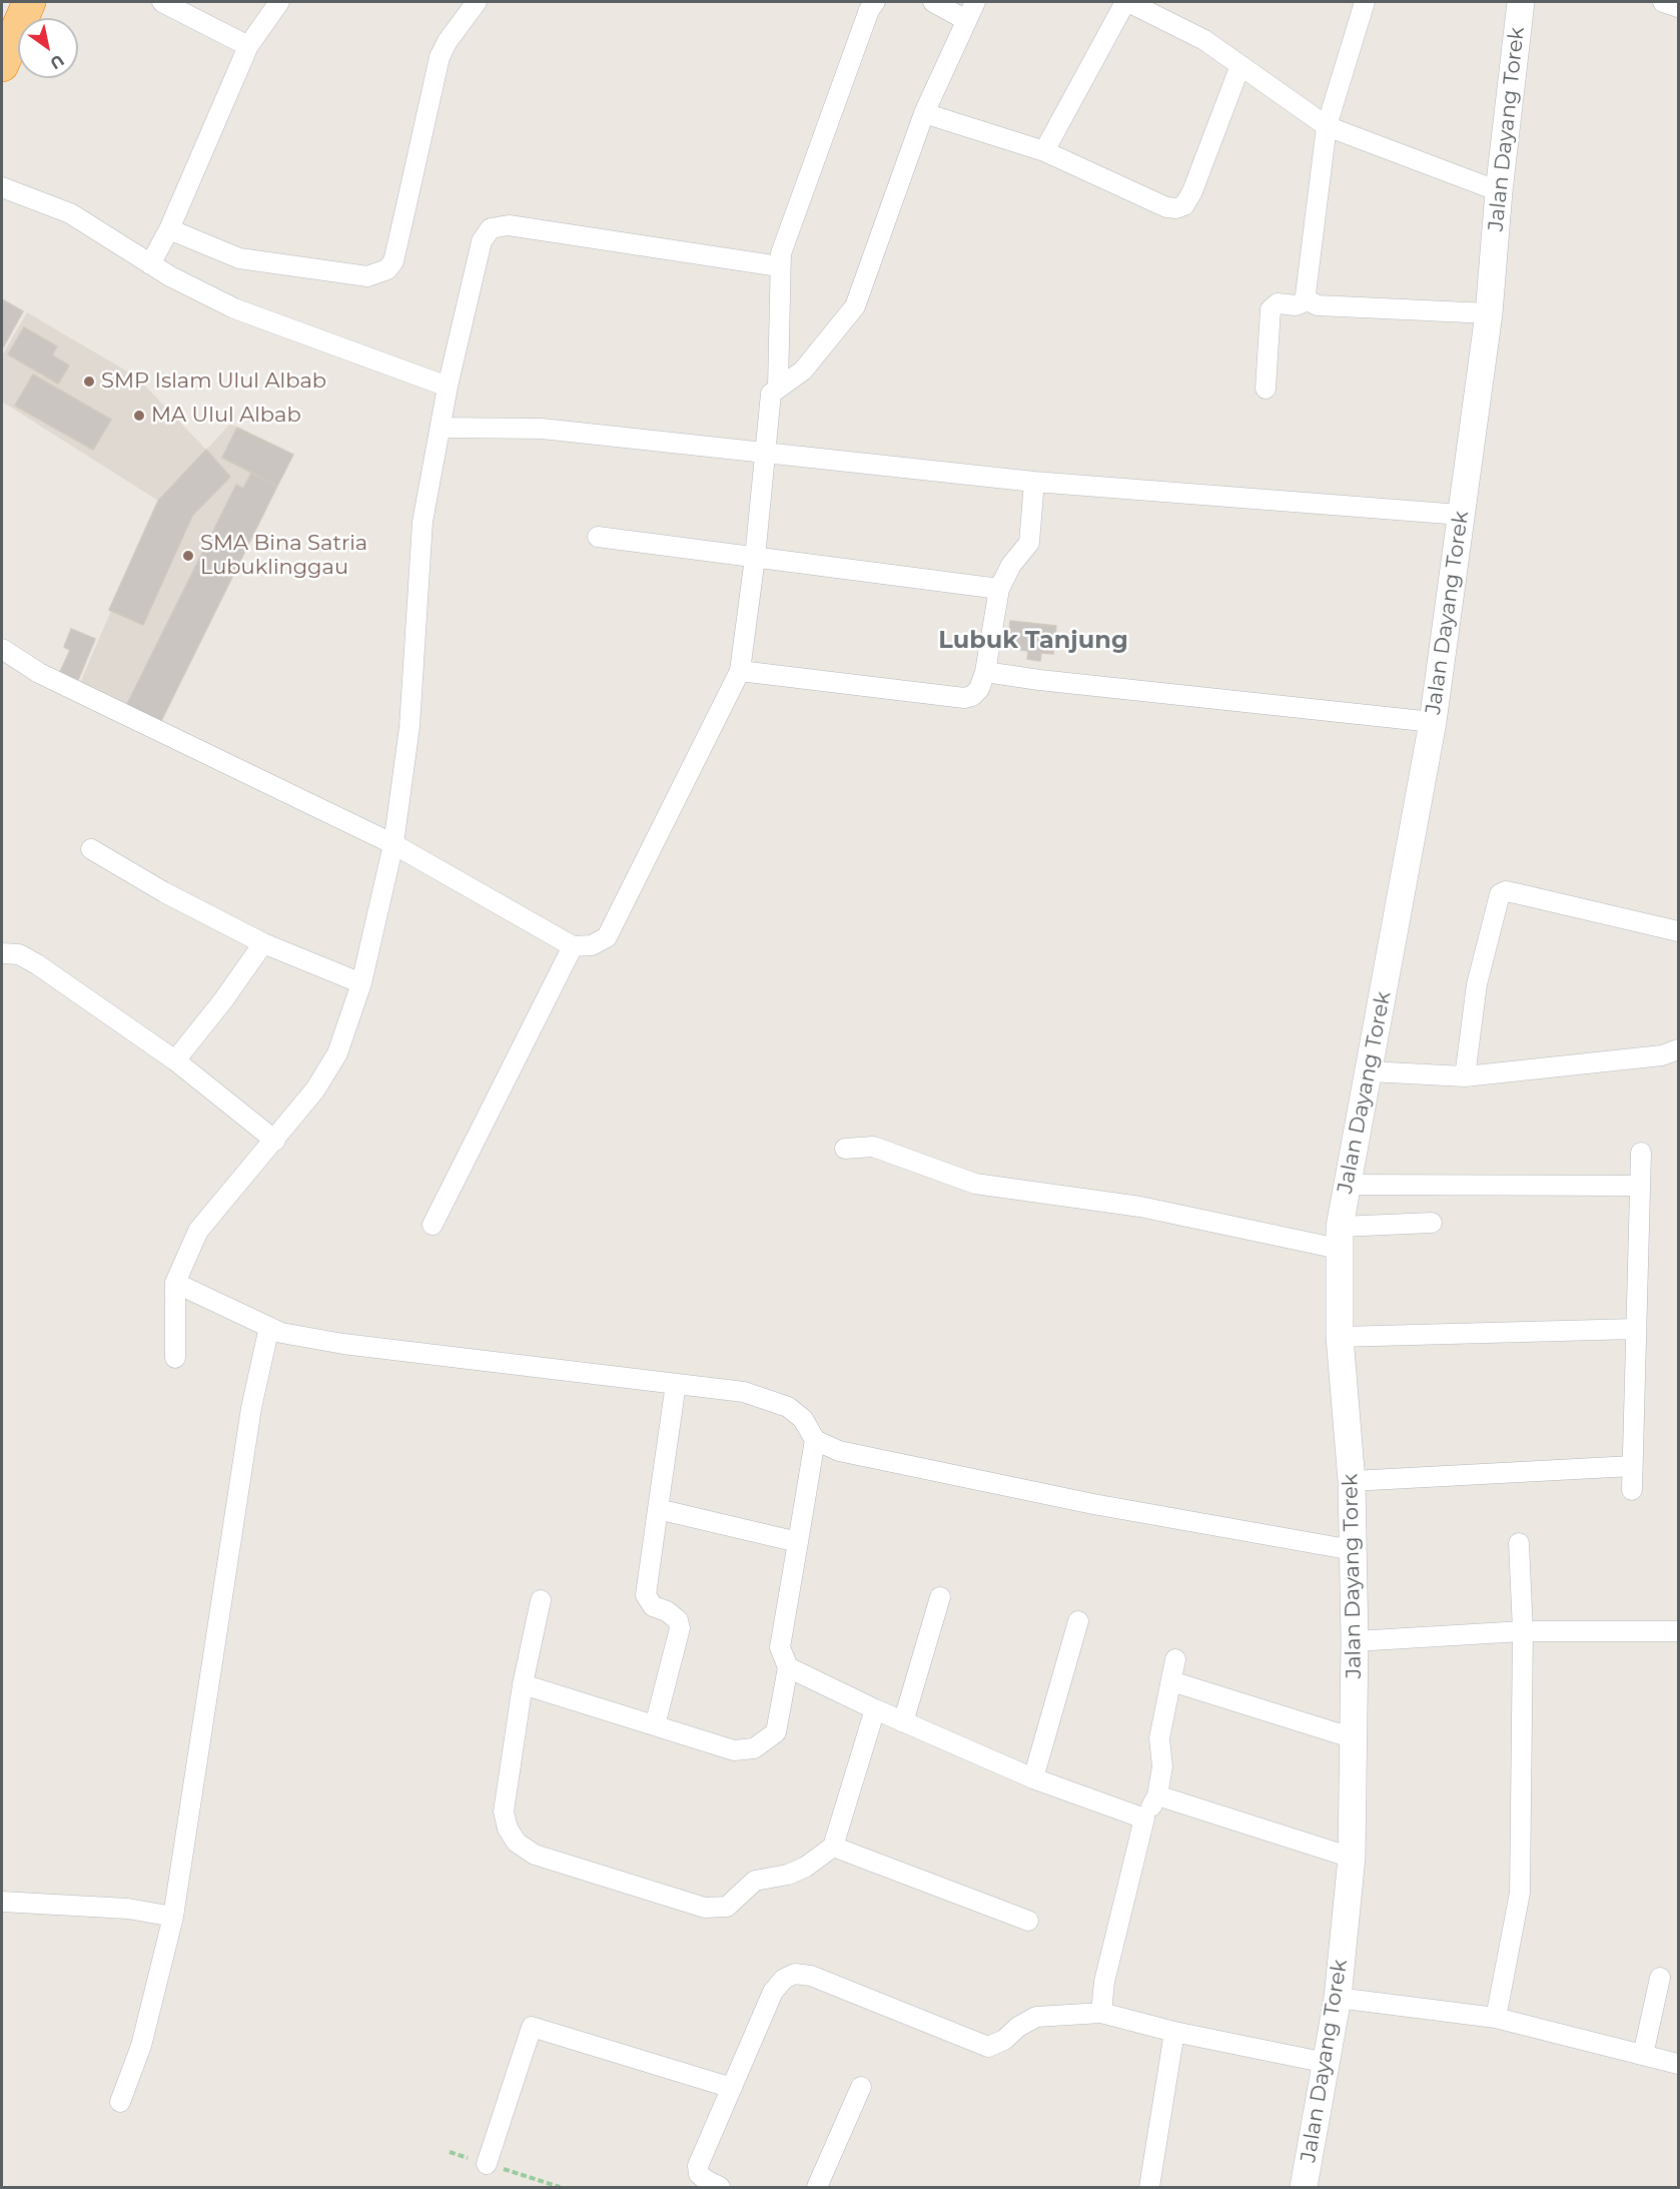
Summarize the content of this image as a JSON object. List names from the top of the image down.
{
  "streets": {
    "street": ["Jalan Dayang Torek"]
  },
  "districts": ["Lubuk Tanjung"],
  "places": ["SMP Islam Ulul Albab", "MA Ulul Albab", "SMA Bina Satria Lubuklinggau"],
  "north": "bottom right"
}
